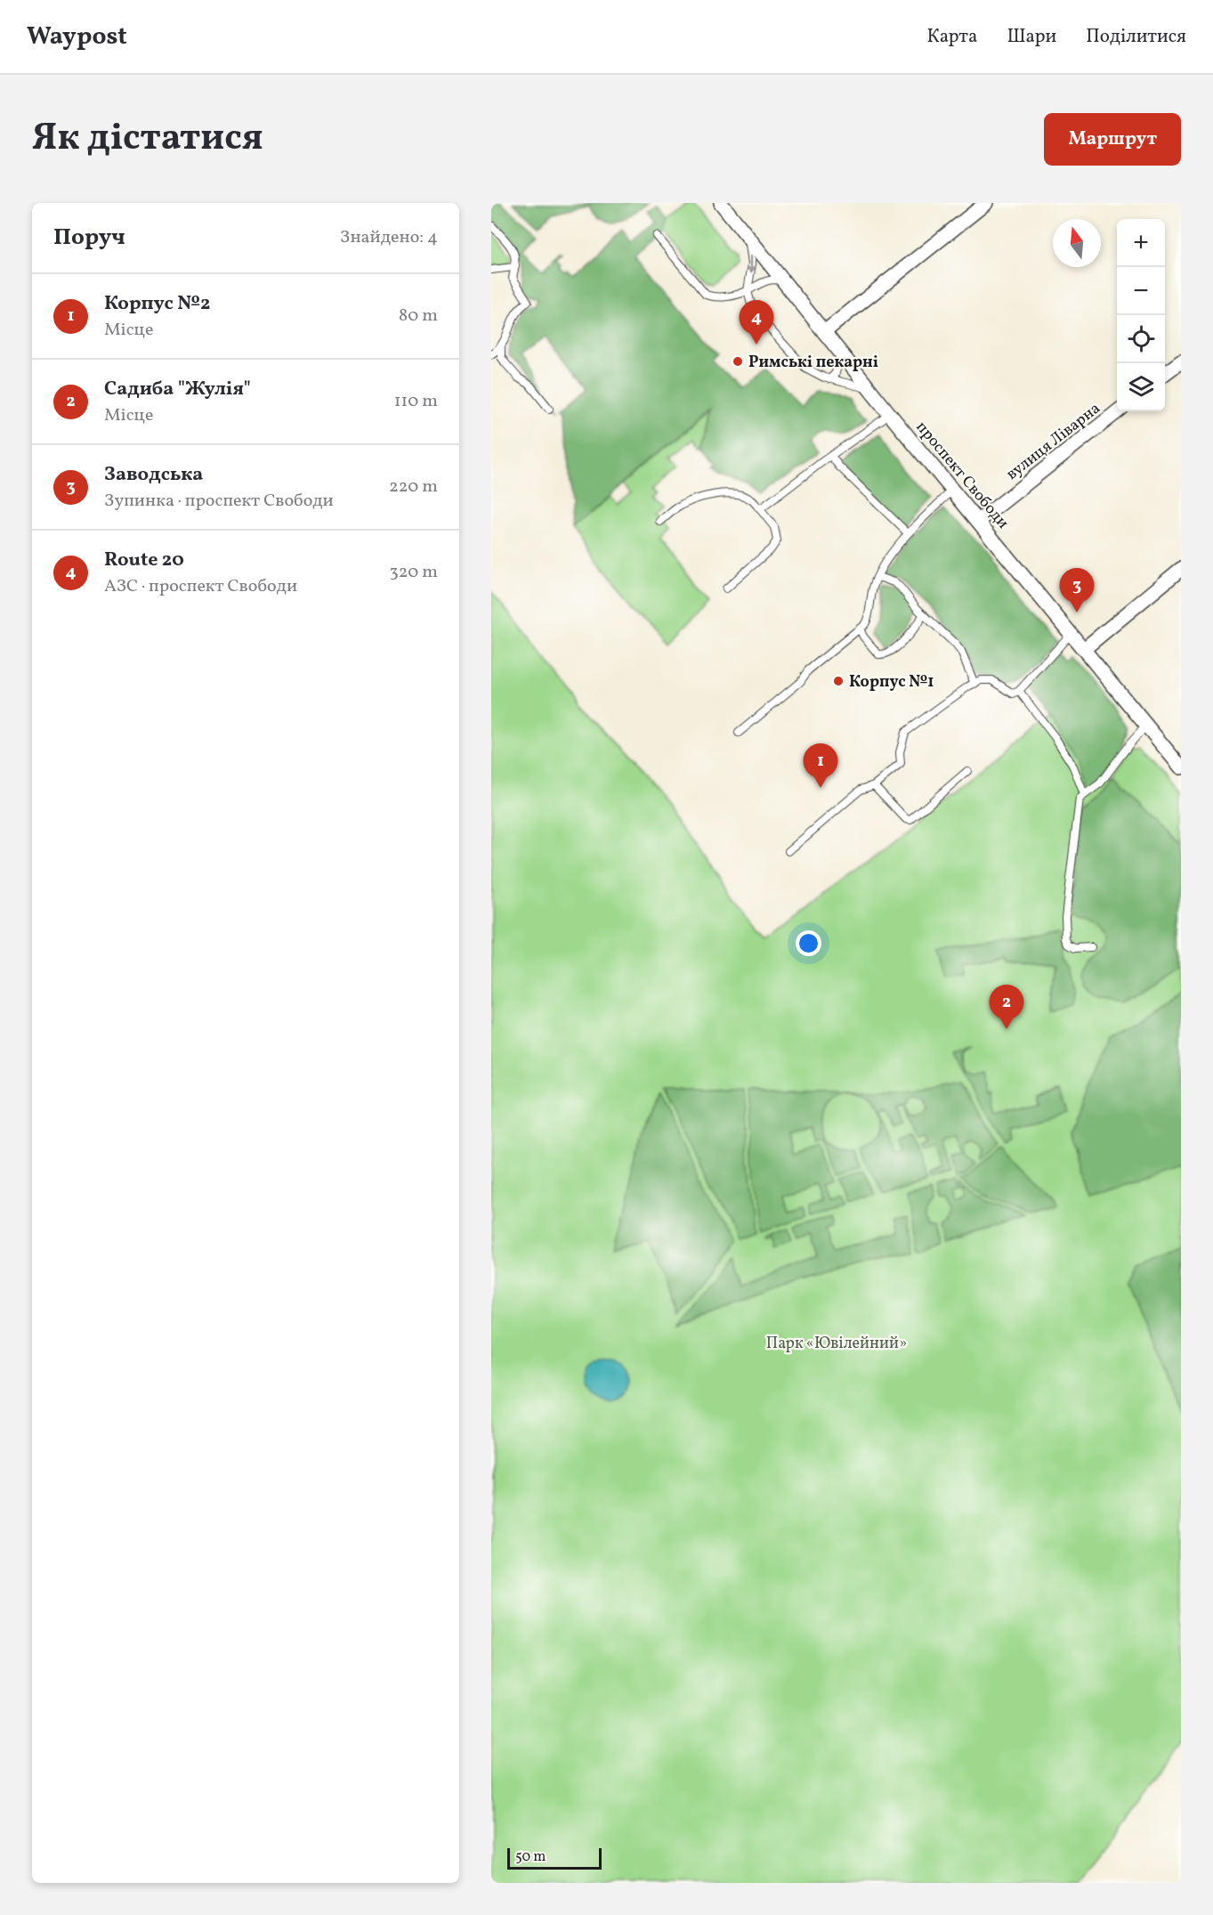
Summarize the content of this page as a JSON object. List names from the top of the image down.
{
  "streets": {
    "street": ["вулиця Ліварна", "проспект Свободи"]
  },
  "crossings": [
    ["вулиця Ліварна", "проспект Свободи"]
  ],
  "parks": ["Парк «Ювілейний»"],
  "places": ["Римські пекарні", "Корпус №1"],
  "scale_bar": "50 m",
  "north": "top",
  "page": {
    "header": "Waypost",
    "nav": ["Карта", "Шари", "Поділитися"],
    "title": "Як дістатися",
    "buttons": "Маршрут",
    "heading": ["Поруч", "Знайдено: 4"],
    "map_buttons": ["+", "−"],
    "list": [
      {
        "mark": "1",
        "name": "Корпус №2",
        "note": "Місце",
        "value": "80 m"
      },
      {
        "mark": "2",
        "name": "Садиба \"Жулія\"",
        "note": "Місце",
        "value": "110 m"
      },
      {
        "mark": "3",
        "name": "Заводська",
        "note": "Зупинка · проспект Свободи",
        "value": "220 m"
      },
      {
        "mark": "4",
        "name": "Route 20",
        "note": "АЗС · проспект Свободи",
        "value": "320 m"
      }
    ],
    "pins": [
      "4",
      "3",
      "1",
      "2"
    ],
    "scale": "50 m"
  }
}
